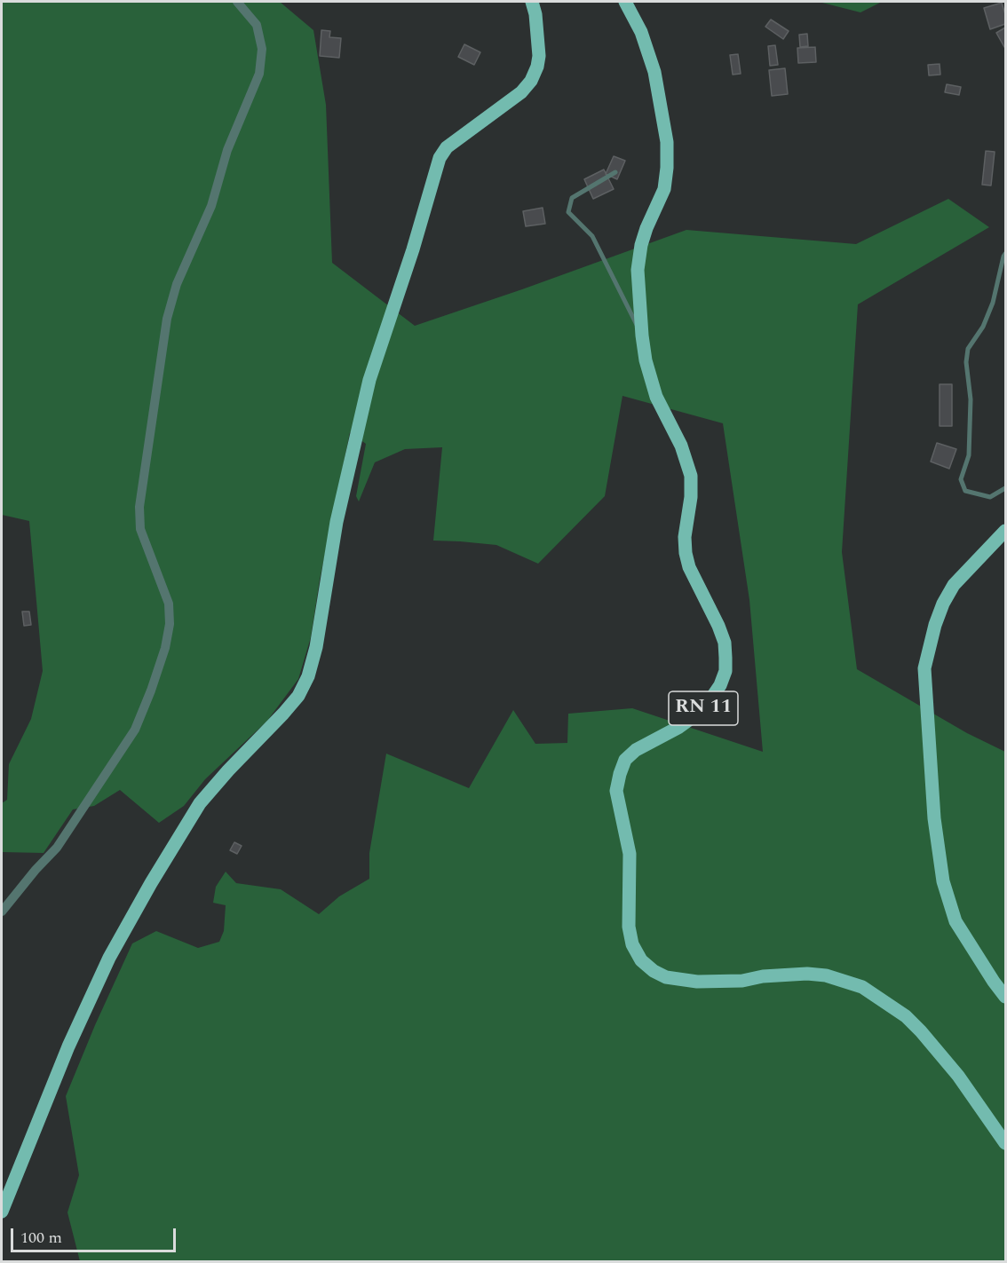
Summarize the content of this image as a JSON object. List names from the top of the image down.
{
  "streets": {
    "main road": ["RN 11"]
  },
  "scale_bar": "100 m"
}
